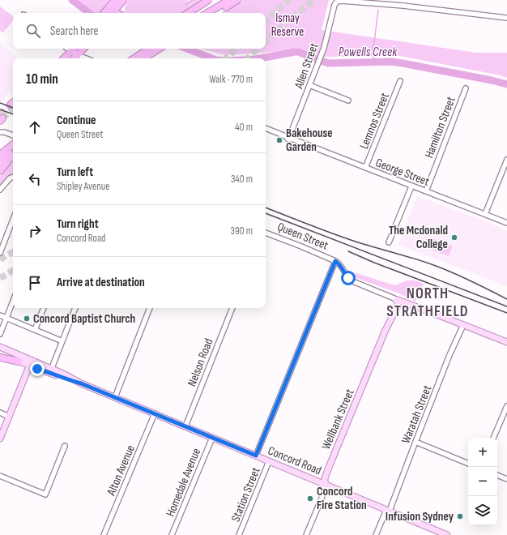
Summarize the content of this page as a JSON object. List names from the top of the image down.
{
  "streets": {
    "main road": ["Queen Street", "Wellbank Street", "Concord Road"],
    "street": [
      "Allen Street",
      "Lemnos Street",
      "Hamilton Street",
      "George Street",
      "Nelson Road",
      "Waratah Street",
      "Alton Avenue",
      "Homedale Avenue",
      "Station Street"
    ]
  },
  "crossings": [
    ["Allen Street", "George Street"],
    ["Lemnos Street", "George Street"],
    ["Hamilton Street", "George Street"],
    ["Queen Street", "Waratah Street"],
    ["Queen Street", "Wellbank Street"],
    ["Nelson Road", "Concord Road"],
    ["Waratah Street", "Concord Road"],
    ["Wellbank Street", "Concord Road"],
    ["Concord Road", "Alton Avenue"],
    ["Concord Road", "Homedale Avenue"],
    ["Concord Road", "Station Street"]
  ],
  "districts": ["NORTH STRATHFIELD"],
  "water": ["Powells Creek"],
  "parks": ["Ismay Reserve"],
  "places": [
    "Bakehouse Garden",
    "The Mcdonald College",
    "Concord Baptist Church",
    "Concord Fire Station",
    "Infusion Sydney"
  ],
  "page": {
    "search": "Search here",
    "heading": ["10 min", "Walk · 770 m"],
    "list": [
      ["Continue", "Queen Street", "40 m"],
      ["Turn left", "Shipley Avenue", "340 m"],
      ["Turn right", "Concord Road", "390 m"],
      "Arrive at destination"
    ],
    "map_buttons": ["+", "−"]
  }
}
